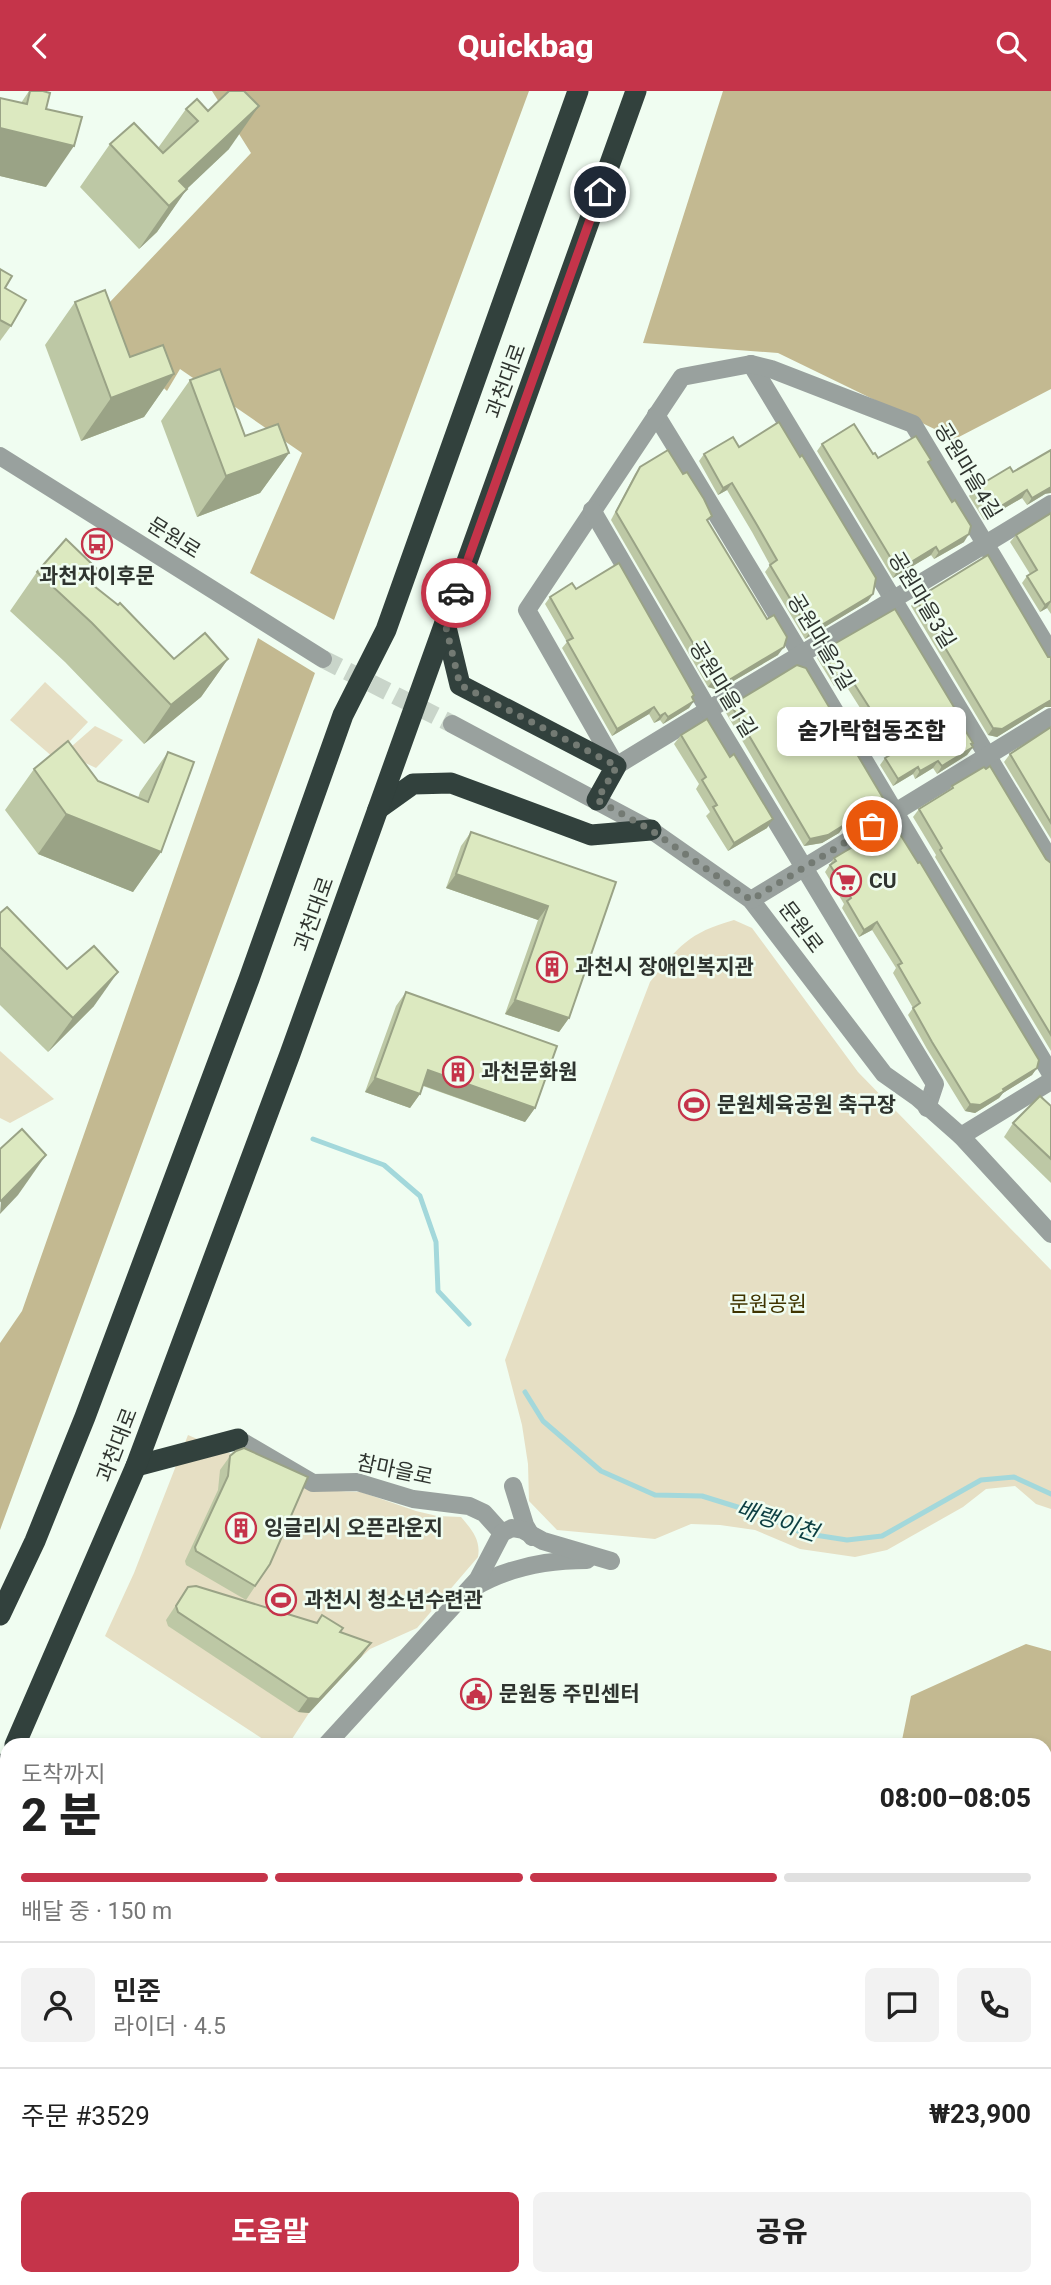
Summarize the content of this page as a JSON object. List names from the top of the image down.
{
  "streets": {
    "highway": ["과천대로"],
    "street": [
      "공원마을4길",
      "문원로",
      "공원마을3길",
      "공원마을2길",
      "공원마을1길",
      "참마을로"
    ]
  },
  "crossings": [
    ["공원마을4길", "공원마을3길"],
    ["문원로", "공원마을1길"]
  ],
  "water": ["배랭이천"],
  "parks": ["문원공원"],
  "places": {
    "bus stop": ["과천자이후문"],
    "other": ["숟가락협동조합"],
    "supermarket": ["CU"],
    "building": ["과천시 장애인복지관", "과천문화원", "잉글리시 오픈라운지"],
    "sports": ["문원체육공원 축구장", "과천시 청소년수련관"],
    "public building": ["문원동 주민센터"]
  },
  "page": {
    "header": "Quickbag",
    "bubble": "숟가락협동조합",
    "heading": ["2 분", "도착까지", "08:00–08:05"],
    "panel": [
      "민준",
      "라이더 · 4.5",
      "주문 #3529",
      "₩23,900"
    ],
    "bar": "배달 중 · 150 m",
    "buttons": ["도움말", "공유"]
  }
}
